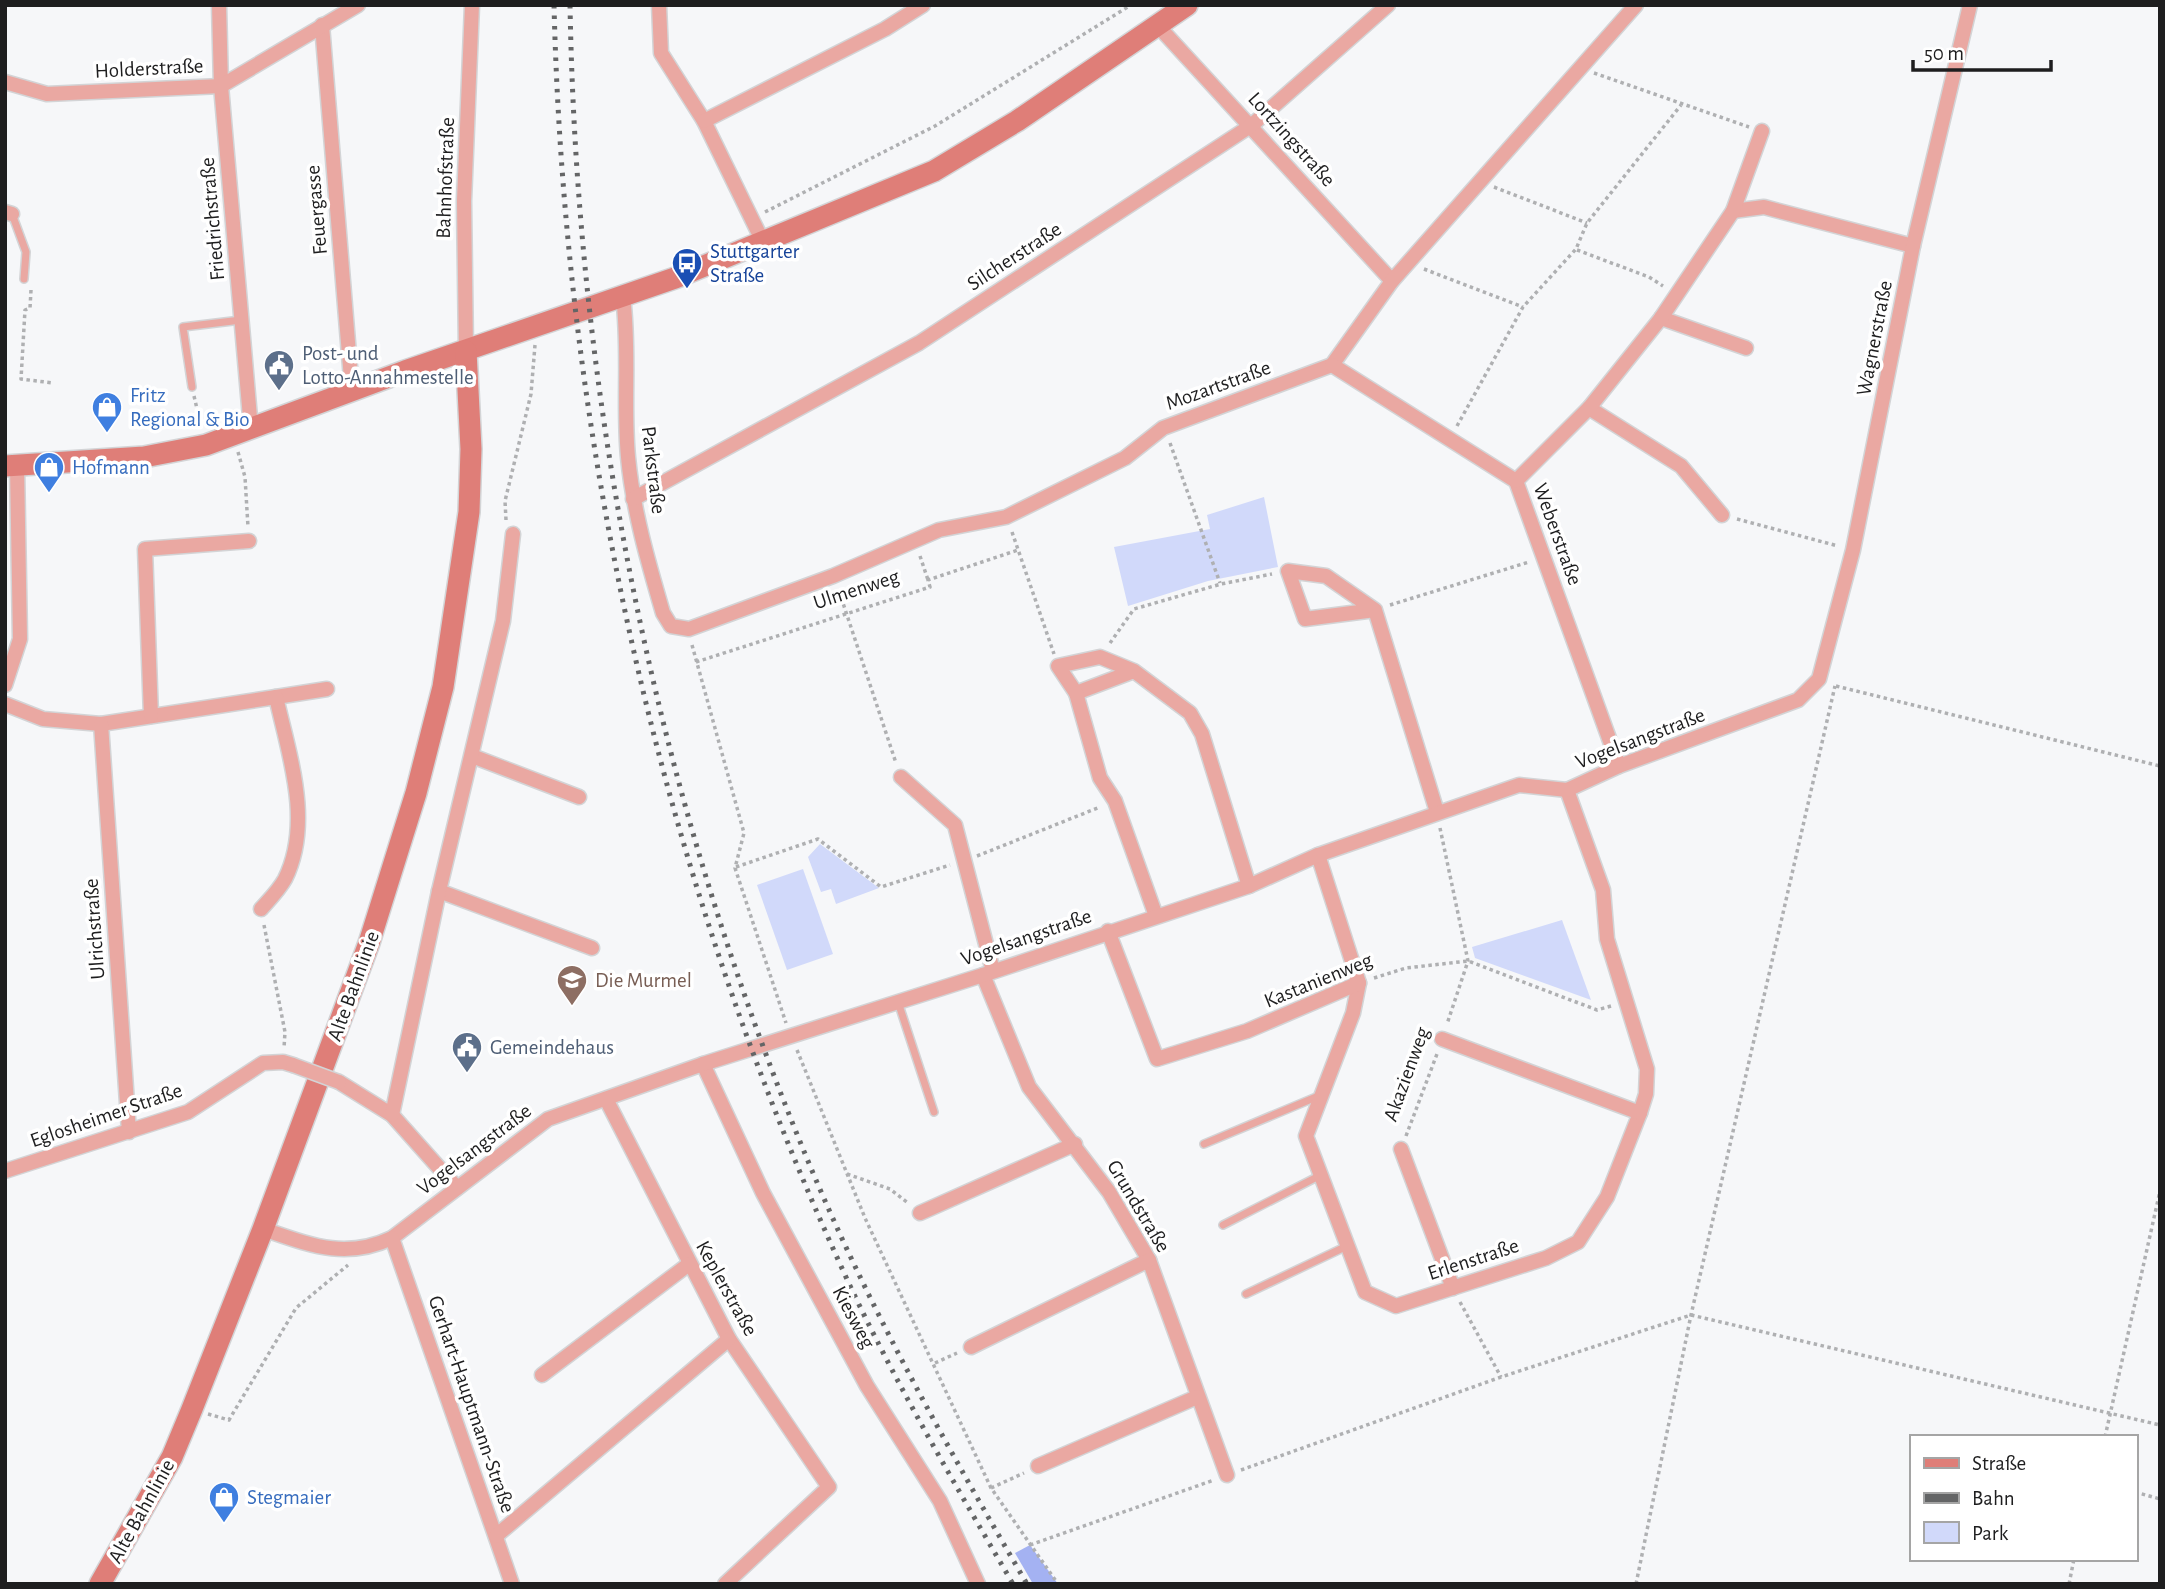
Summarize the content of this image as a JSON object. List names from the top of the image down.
{
  "streets": {
    "street": [
      "Holderstraße",
      "Lortzingstraße",
      "Bahnhofstraße",
      "Feuergasse",
      "Friedrichstraße",
      "Silcherstraße",
      "Wagnerstraße",
      "Mozartstraße",
      "Parkstraße",
      "Weberstraße",
      "Vogelsangstraße",
      "Ulrichstraße",
      "Kastanienweg",
      "Alte Bahnlinie",
      "Akazienweg",
      "Eglosheimer Straße",
      "Grundstraße",
      "Erlenstraße",
      "Keplerstraße",
      "Kiesweg",
      "Gerhart-Hauptmann-Straße"
    ],
    "path": ["Ulmenweg"]
  },
  "crossings": [
    ["Holderstraße", "Feuergasse"],
    ["Holderstraße", "Friedrichstraße"],
    ["Lortzingstraße", "Silcherstraße"],
    ["Bahnhofstraße", "Alte Bahnlinie"],
    ["Silcherstraße", "Parkstraße"],
    ["Wagnerstraße", "Vogelsangstraße"],
    ["Mozartstraße", "Parkstraße"],
    ["Mozartstraße", "Weberstraße"],
    ["Weberstraße", "Vogelsangstraße"],
    ["Vogelsangstraße", "Kastanienweg"],
    ["Vogelsangstraße", "Alte Bahnlinie"],
    ["Vogelsangstraße", "Grundstraße"],
    ["Vogelsangstraße", "Erlenstraße"],
    ["Vogelsangstraße", "Keplerstraße"],
    ["Vogelsangstraße", "Kiesweg"],
    ["Vogelsangstraße", "Gerhart-Hauptmann-Straße"],
    ["Ulrichstraße", "Eglosheimer Straße"],
    ["Kastanienweg", "Akazienweg"],
    ["Kastanienweg", "Erlenstraße"],
    ["Akazienweg", "Erlenstraße"]
  ],
  "places": {
    "bus stop": ["Stuttgarter Straße"],
    "public building": ["Post- und Lotto-Annahmestelle", "Gemeindehaus"],
    "shop": ["Fritz Regional & Bio", "Hofmann", "Stegmaier"],
    "school or university": ["Die Murmel"]
  },
  "legend": ["Straße", "Bahn", "Park"],
  "scale_bar": "50 m"
}
